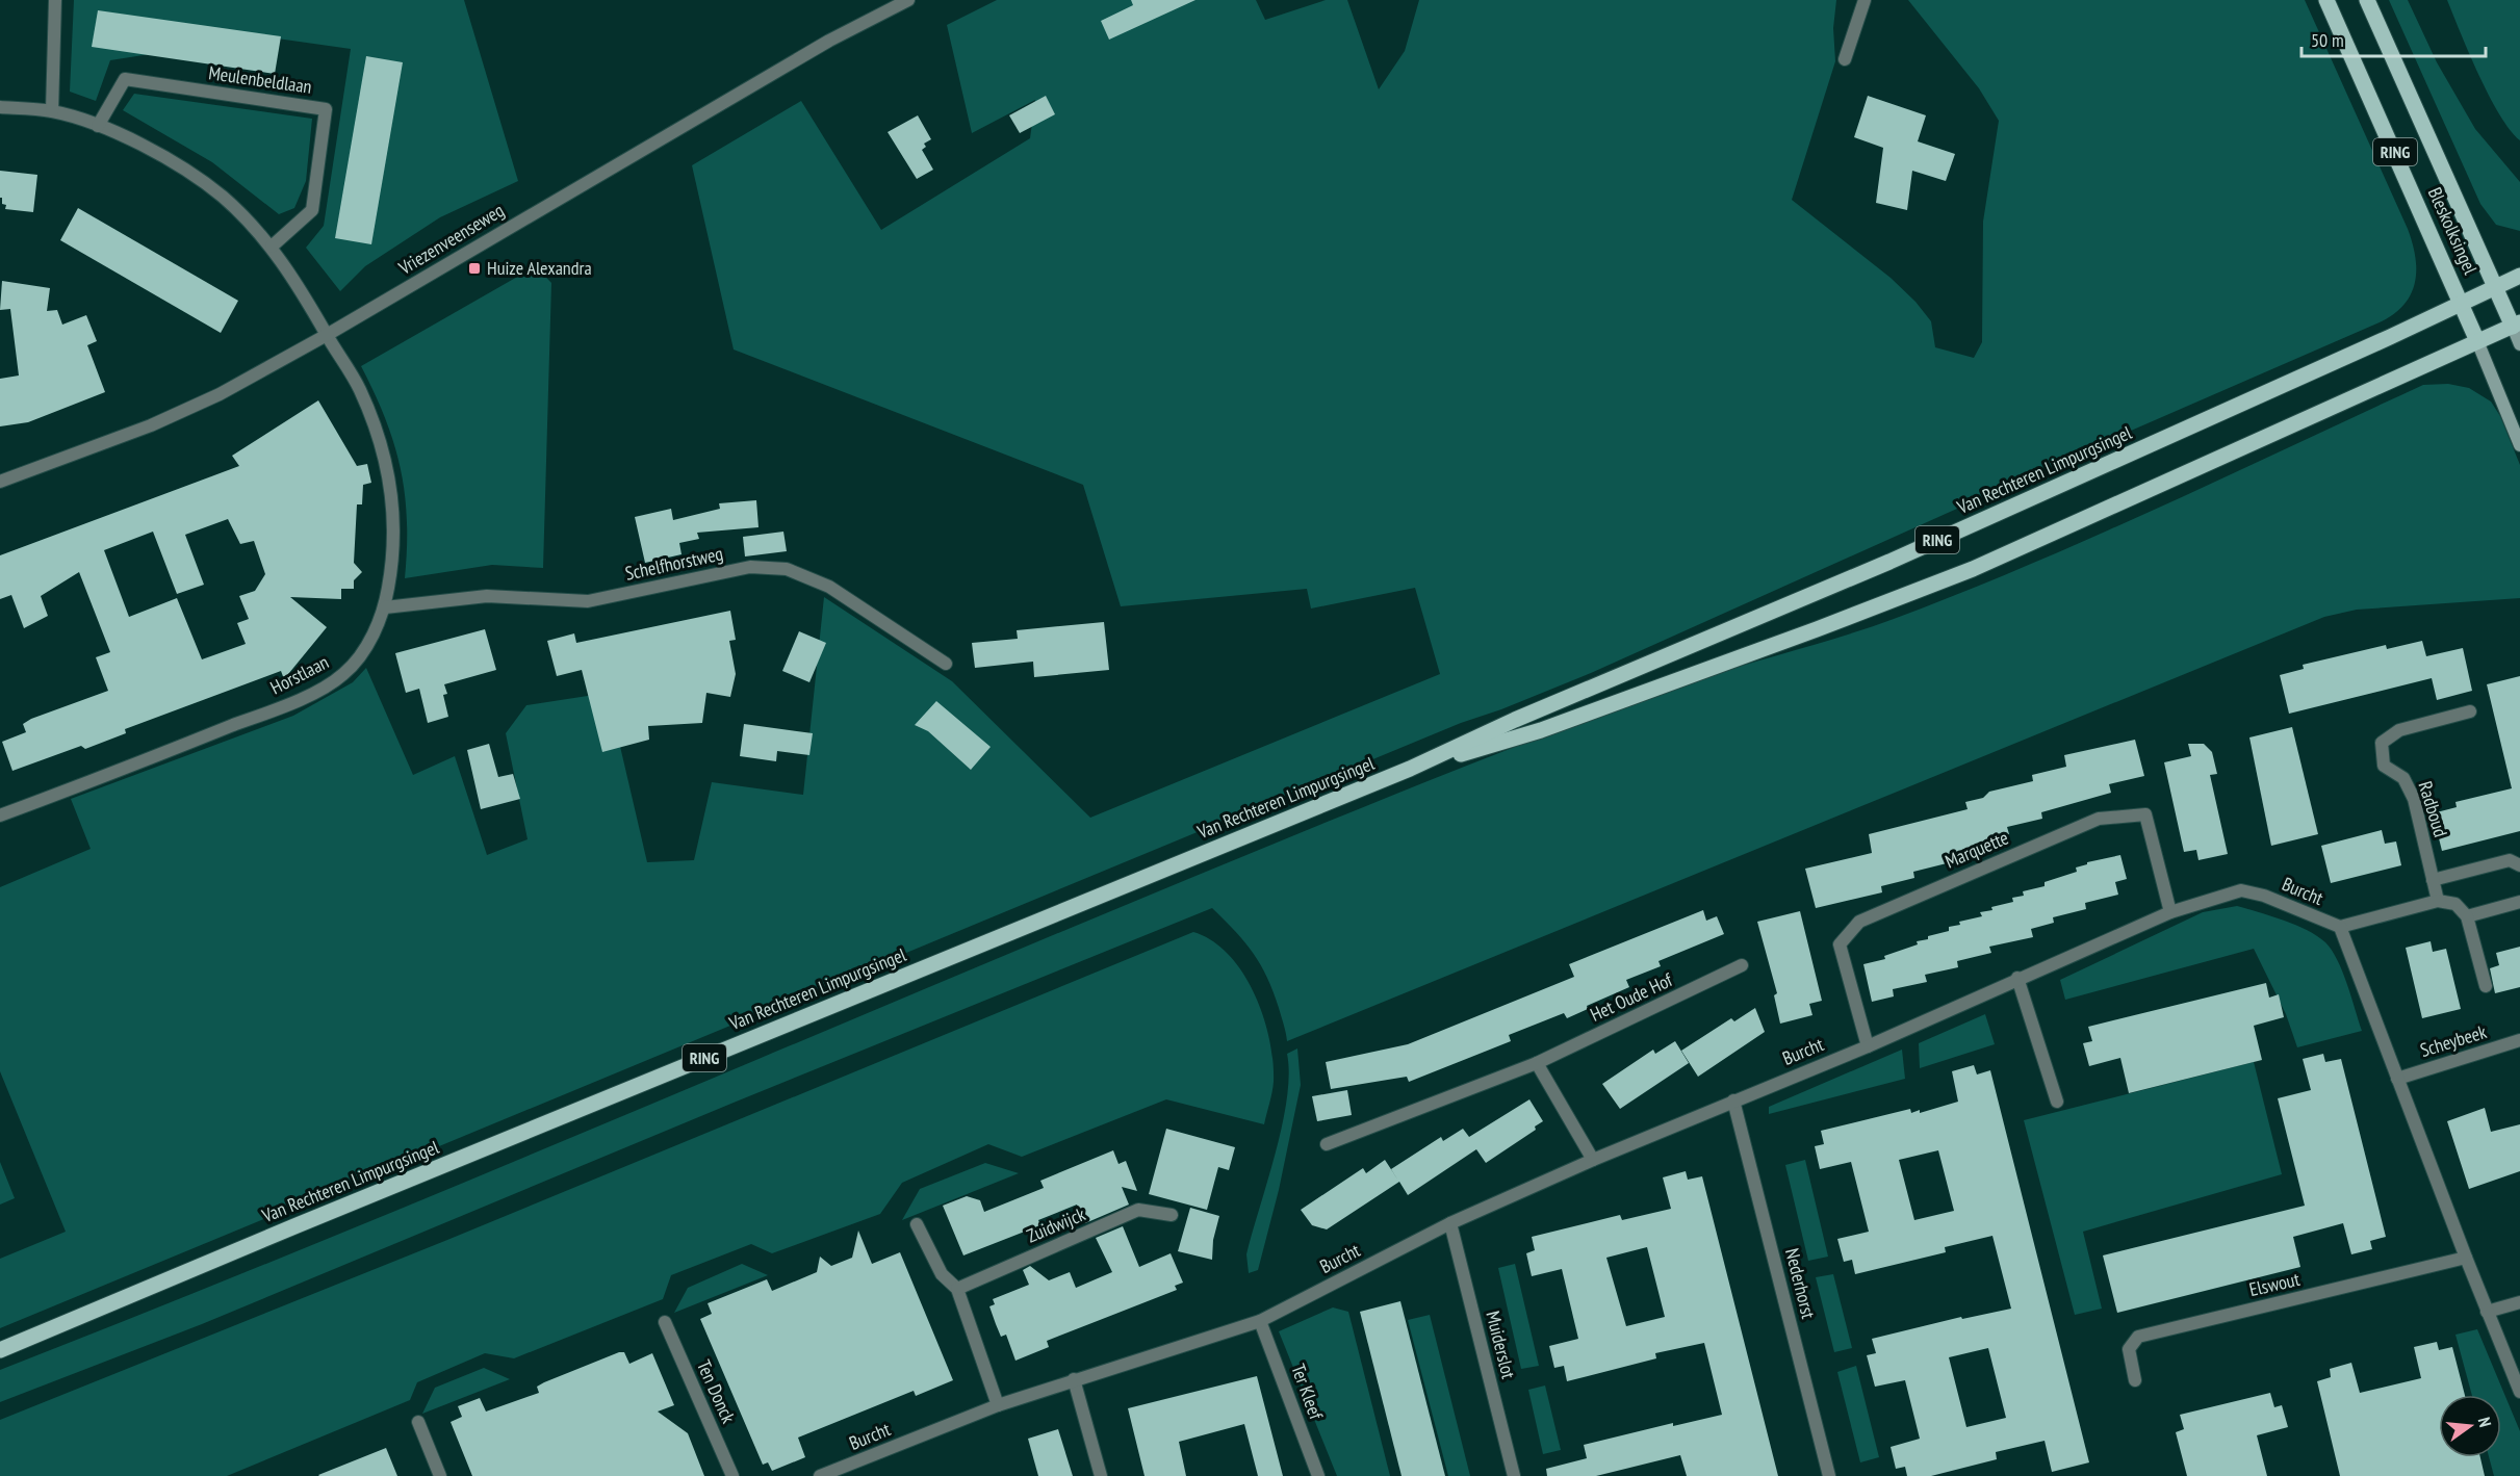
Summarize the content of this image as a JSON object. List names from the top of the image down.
{
  "streets": {
    "main road": ["RING", "Bleskolksingel", "Van Rechteren Limpurgsingel"],
    "street": [
      "Meulenbeldlaan",
      "Vriezenveenseweg",
      "Schelfhorstweg",
      "Horstlaan",
      "Radboud",
      "Marquette",
      "Burcht",
      "Het Oude Hof",
      "Scheybeek",
      "Zuidwijck",
      "Nederhorst",
      "Elswout",
      "Muiderslot",
      "Ten Donck",
      "Ter Kleef"
    ]
  },
  "crossings": [
    ["Bleskolksingel", "Van Rechteren Limpurgsingel"],
    ["Vriezenveenseweg", "Horstlaan"],
    ["Schelfhorstweg", "Horstlaan"],
    ["Marquette", "Burcht"],
    ["Burcht", "Nederhorst"],
    ["Burcht", "Muiderslot"],
    ["Burcht", "Ter Kleef"]
  ],
  "places": {
    "transit": ["Huize Alexandra"]
  },
  "scale_bar": "50 m",
  "north": "right"
}
